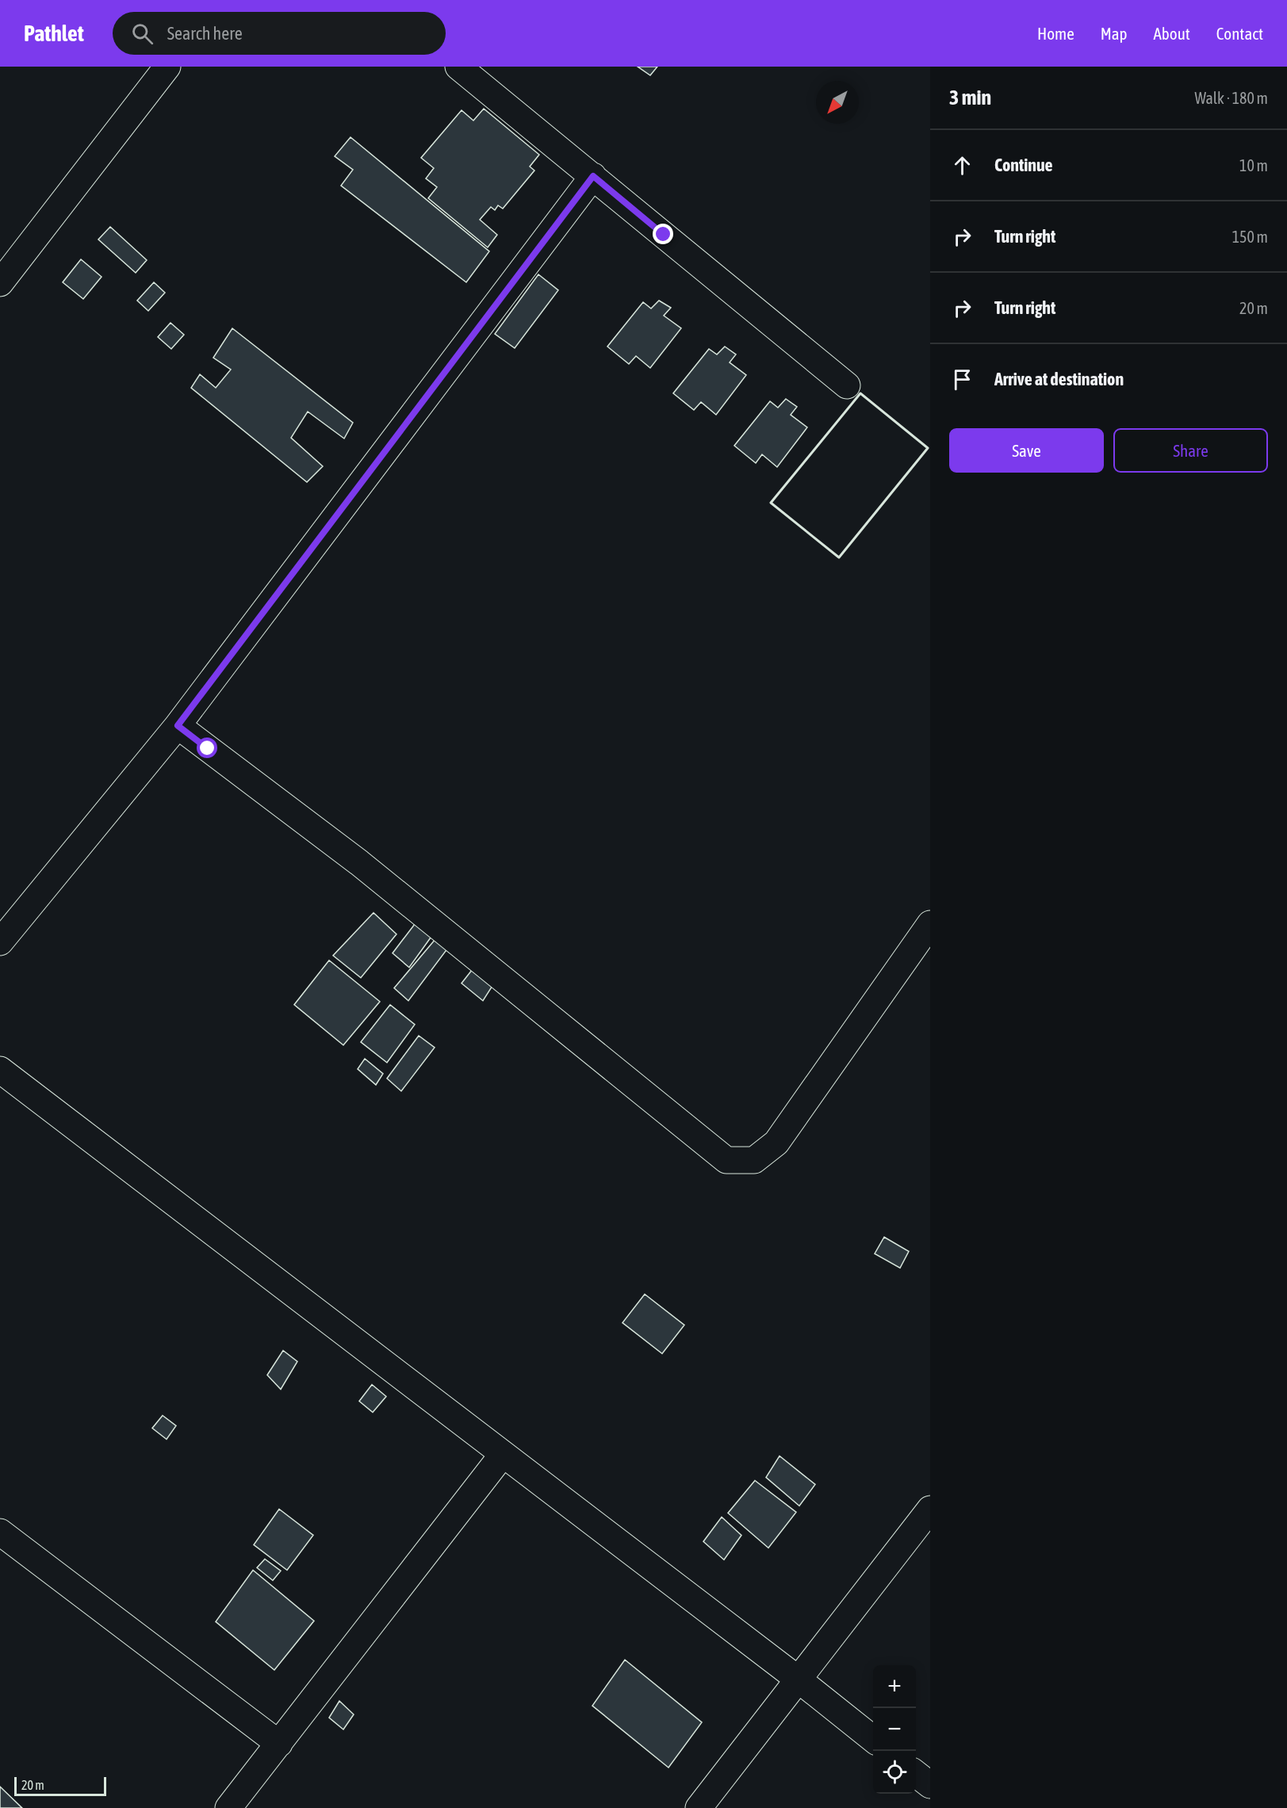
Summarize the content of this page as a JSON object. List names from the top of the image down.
{
  "scale_bar": "20 m",
  "north": "bottom left",
  "page": {
    "header": "Pathlet",
    "search": "Search here",
    "nav": [
      "Home",
      "Map",
      "About",
      "Contact"
    ],
    "heading": ["3 min", "Walk · 180 m"],
    "list": [
      ["Continue", "10 m"],
      ["Turn right", "150 m"],
      ["Turn right", "20 m"],
      "Arrive at destination"
    ],
    "buttons": ["Save", "Share"],
    "map_buttons": ["+", "−"],
    "scale": "20 m"
  }
}
